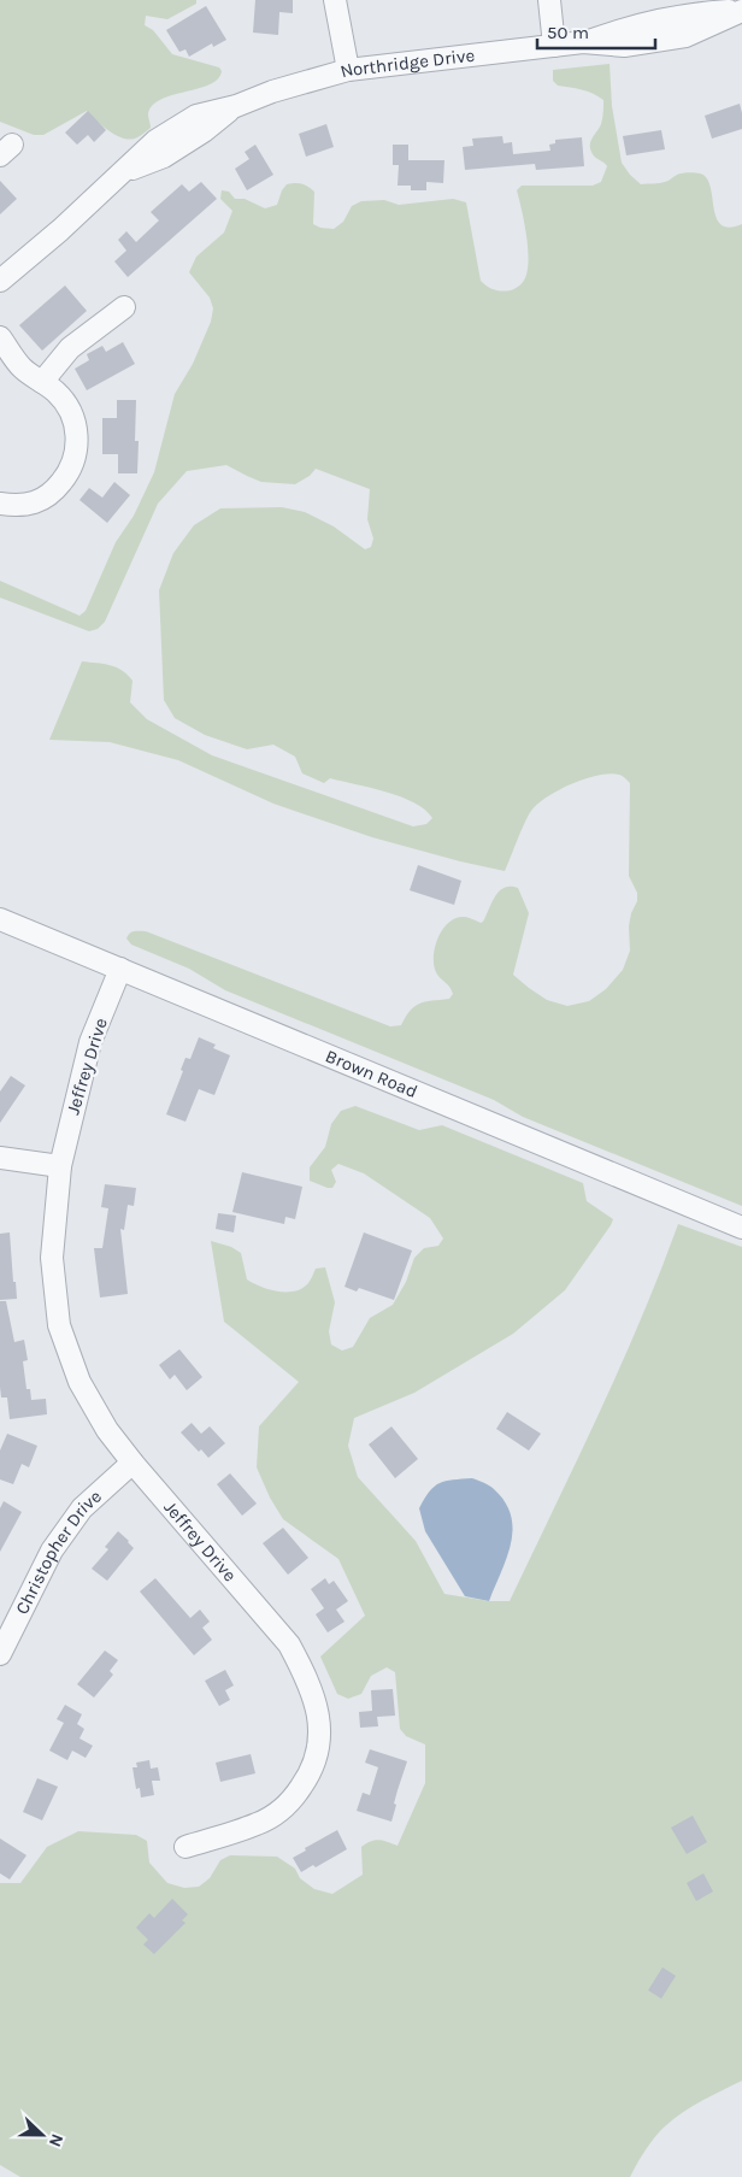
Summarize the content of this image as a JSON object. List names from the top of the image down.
{
  "streets": {
    "street": [
      "Northridge Drive",
      "Jeffrey Drive",
      "Brown Road",
      "Christopher Drive"
    ]
  },
  "crossings": [
    ["Jeffrey Drive", "Brown Road"],
    ["Jeffrey Drive", "Christopher Drive"]
  ],
  "scale_bar": "50 m",
  "north": "right"
}
